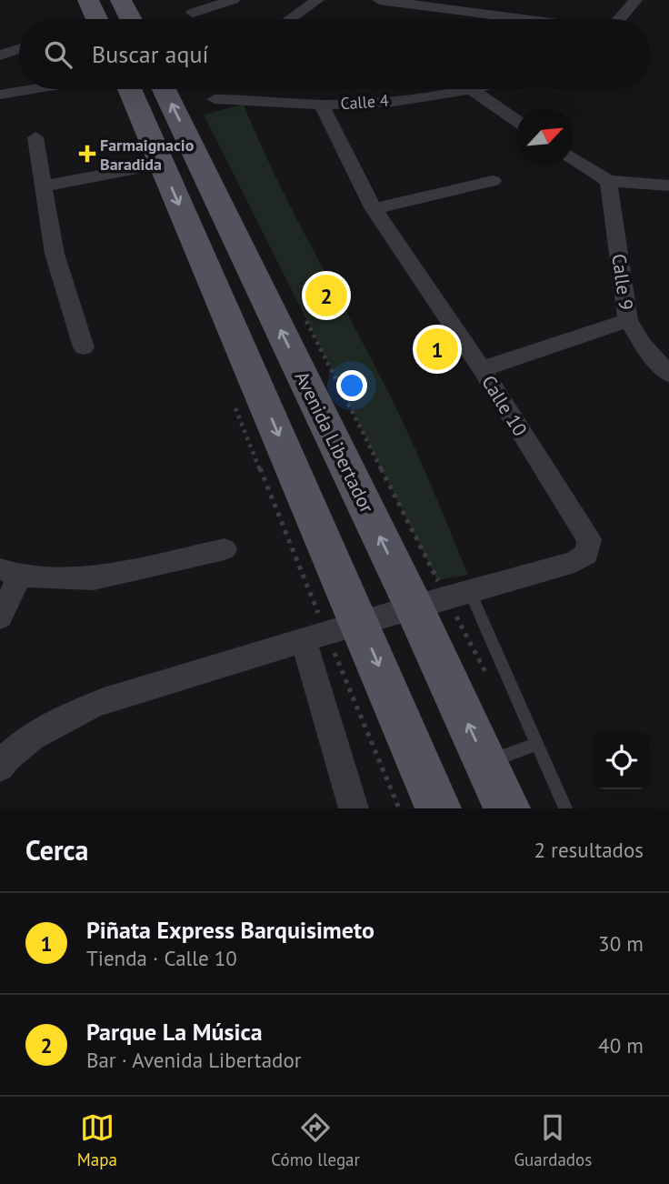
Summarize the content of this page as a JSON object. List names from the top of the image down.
{
  "streets": {
    "main road": ["Avenida Libertador"],
    "street": ["Calle 4", "Calle 9", "Calle 10"]
  },
  "crossings": [
    ["Calle 4", "Calle 10"],
    ["Calle 9", "Calle 10"],
    ["Calle 10", "Avenida Libertador"]
  ],
  "places": {
    "health": ["Farmaignacio Baradida"]
  },
  "north": "top right",
  "page": {
    "search": "Buscar aquí",
    "pins": ["2", "1"],
    "heading": ["Cerca", "2 resultados"],
    "list": [
      {
        "mark": "1",
        "name": "Piñata Express Barquisimeto",
        "note": "Tienda · Calle 10",
        "value": "30 m"
      },
      {
        "mark": "2",
        "name": "Parque La Música",
        "note": "Bar · Avenida Libertador",
        "value": "40 m"
      }
    ],
    "nav": ["Mapa", "Cómo llegar", "Guardados"]
  }
}
